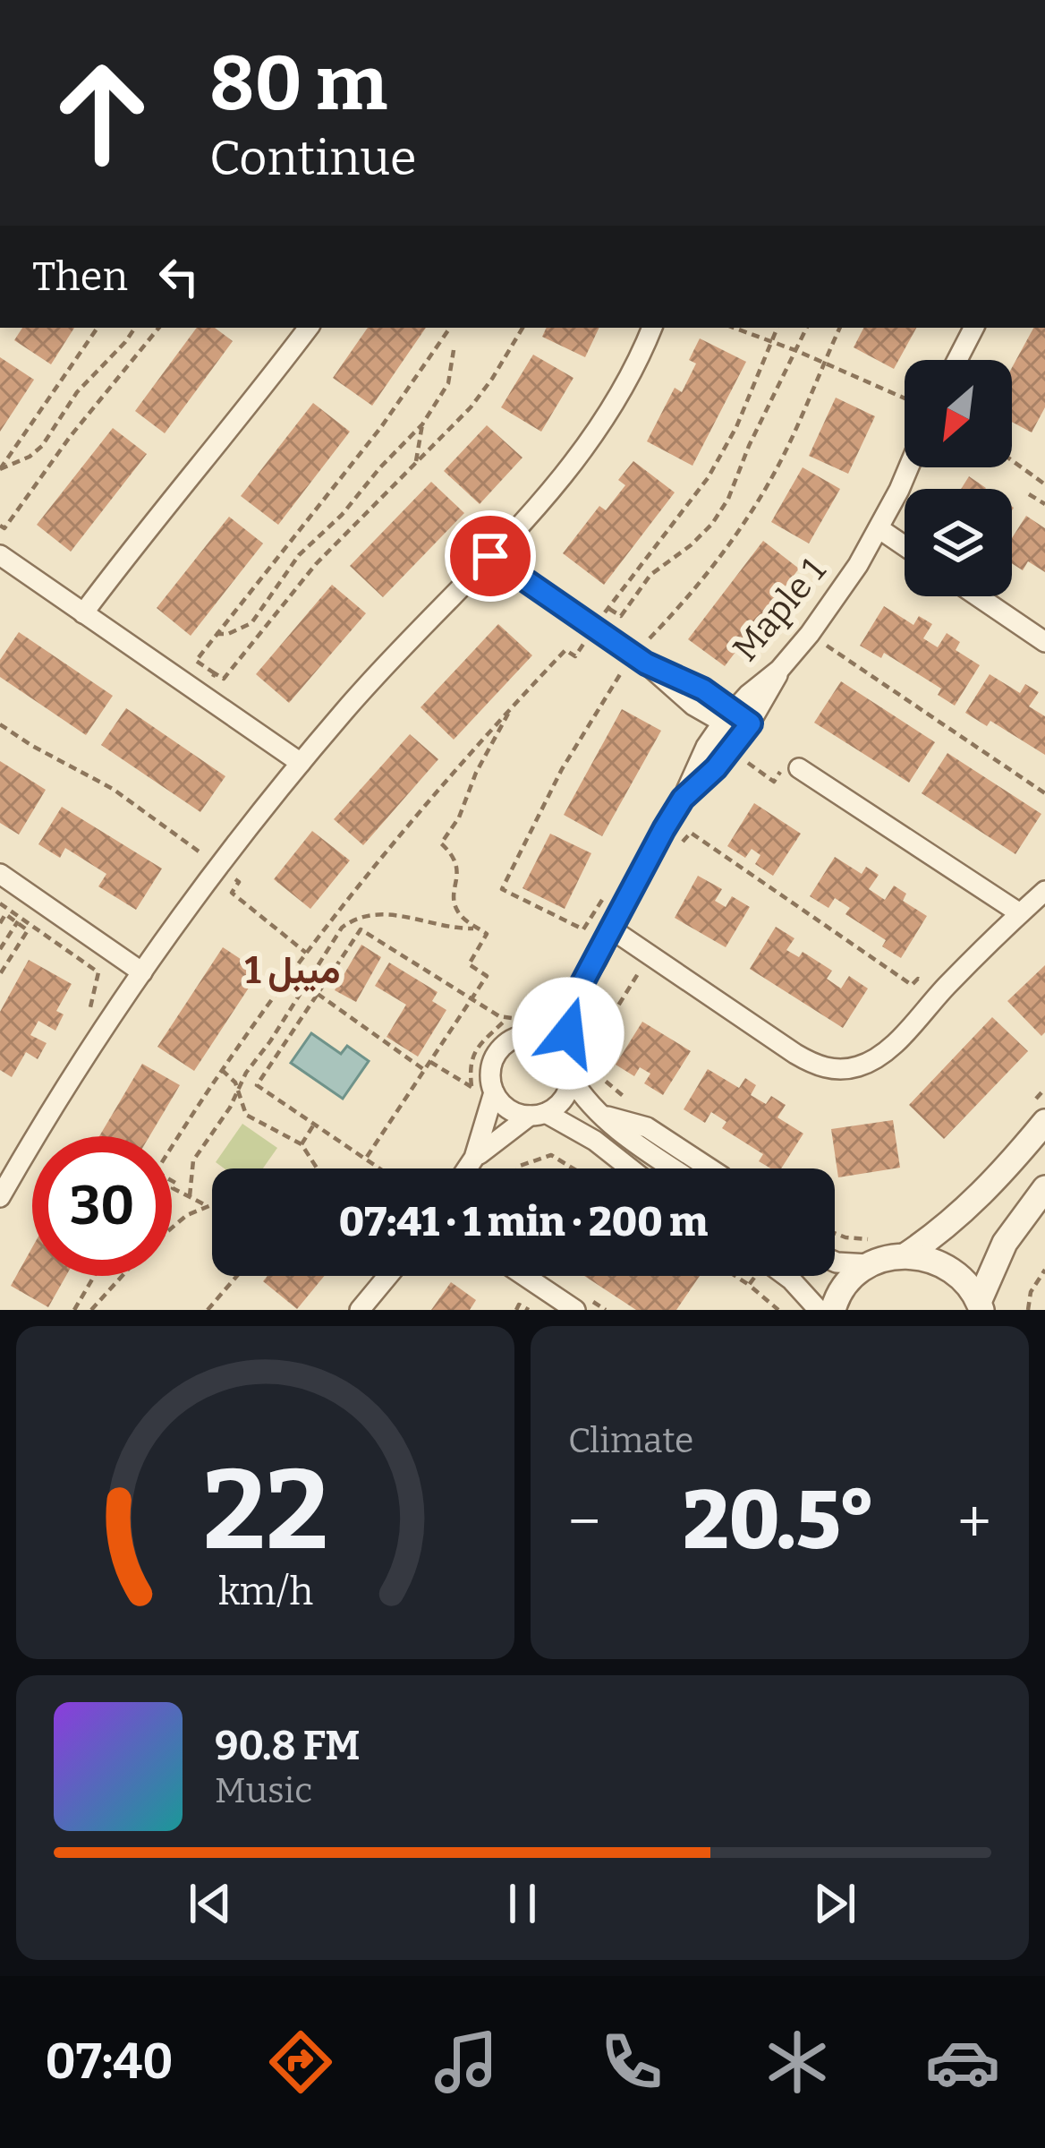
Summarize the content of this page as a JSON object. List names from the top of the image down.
{
  "streets": {
    "street": ["Maple 1"]
  },
  "districts": ["ميبل 1"],
  "north": "bottom left",
  "page": {
    "turn": ["80 m", "Continue"],
    "then": "Then",
    "limit": "30",
    "trip": "07:41 · 1 min · 200 m",
    "tile": "Climate",
    "heat": ["−", "20.5°", "+"],
    "song": ["90.8 FM", "Music"],
    "tabs": "07:40",
    "gauge": ["22", "km/h"]
  }
}
